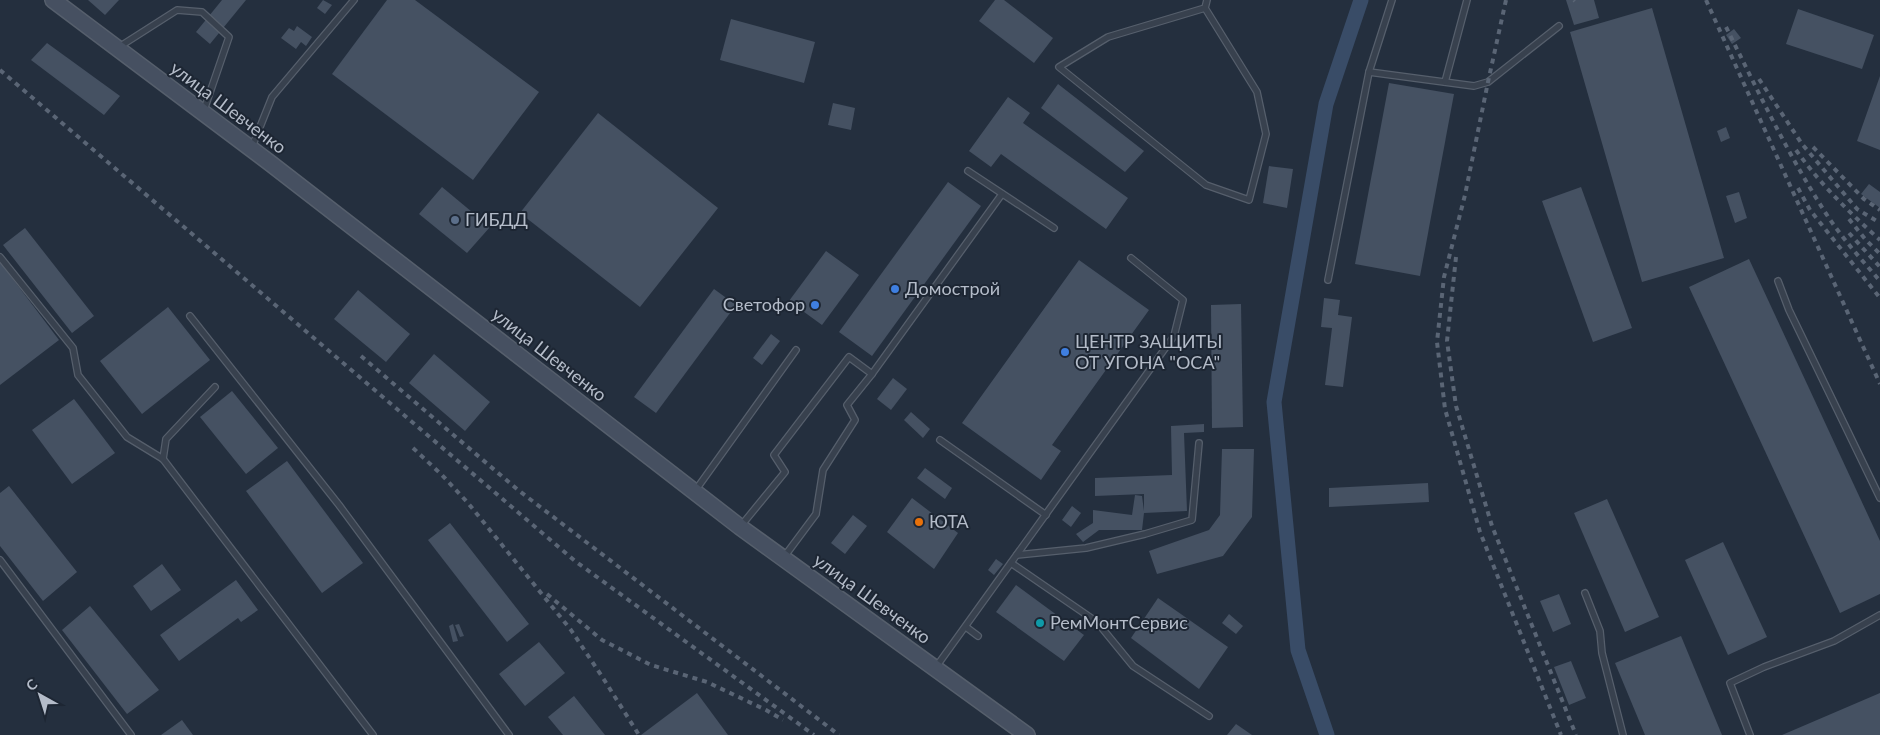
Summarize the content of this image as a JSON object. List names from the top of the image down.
{
  "streets": {
    "street": ["улица Шевченко"]
  },
  "places": [
    "ГИБДД",
    "Домострой",
    "Светофор",
    "ЦЕНТР ЗАЩИТЫ ОТ УГОНА \"ОСА\"",
    "ЮТА",
    "РемМонтСервис"
  ],
  "north": "top left"
}
